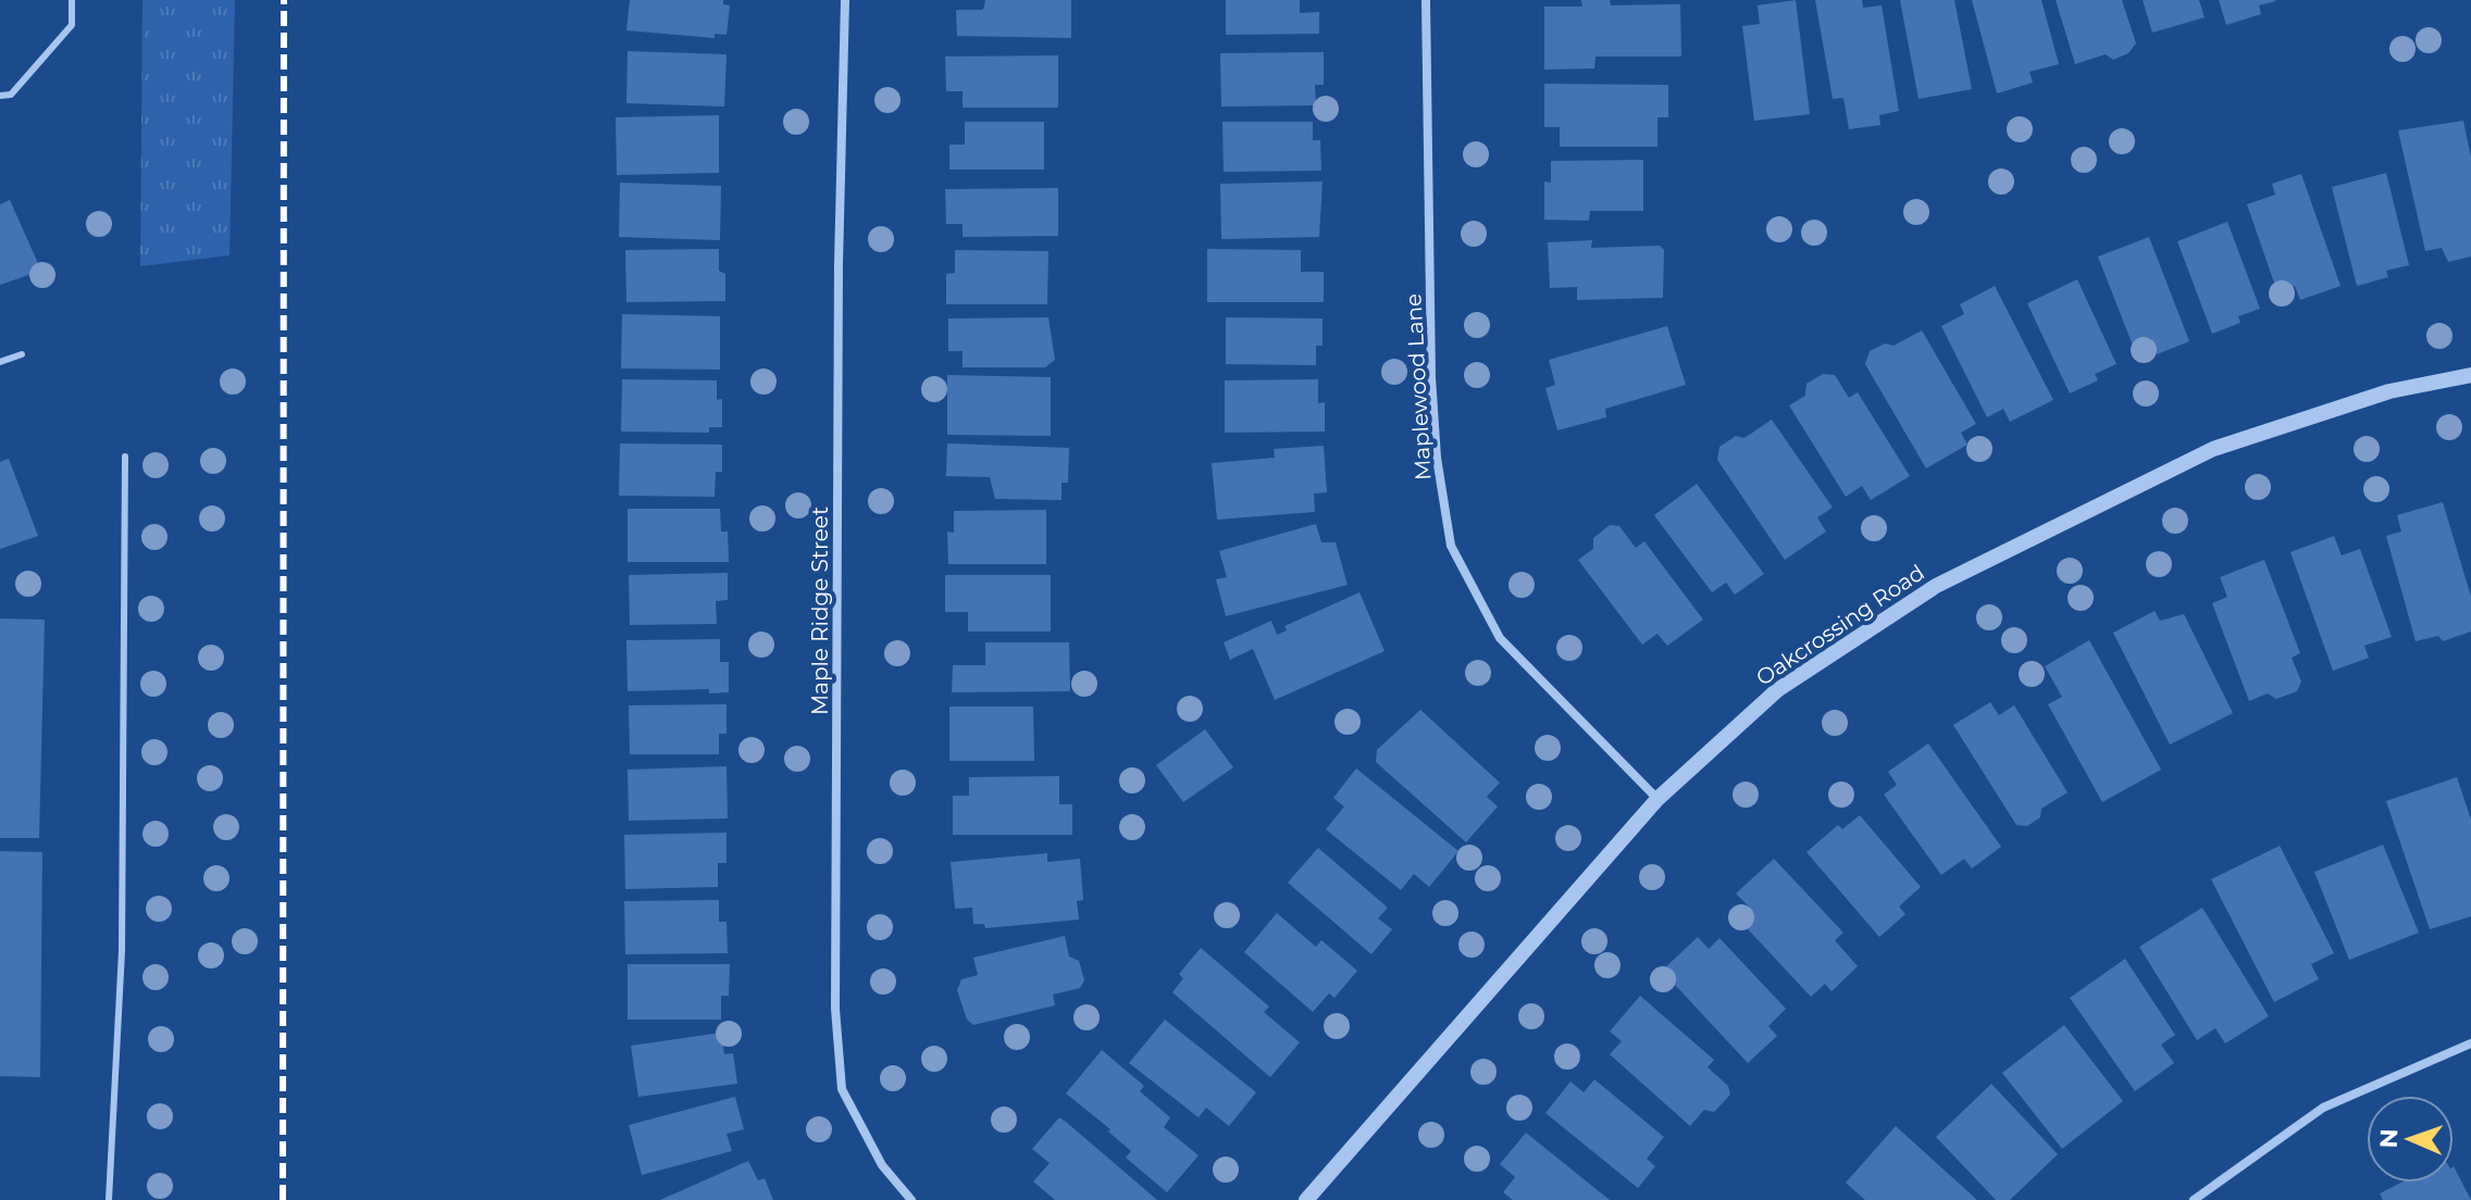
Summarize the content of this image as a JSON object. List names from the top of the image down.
{
  "streets": {
    "street": ["Maplewood Lane", "Maple Ridge Street", "Oakcrossing Road"]
  },
  "crossings": [
    ["Maplewood Lane", "Oakcrossing Road"]
  ],
  "north": "left"
}
